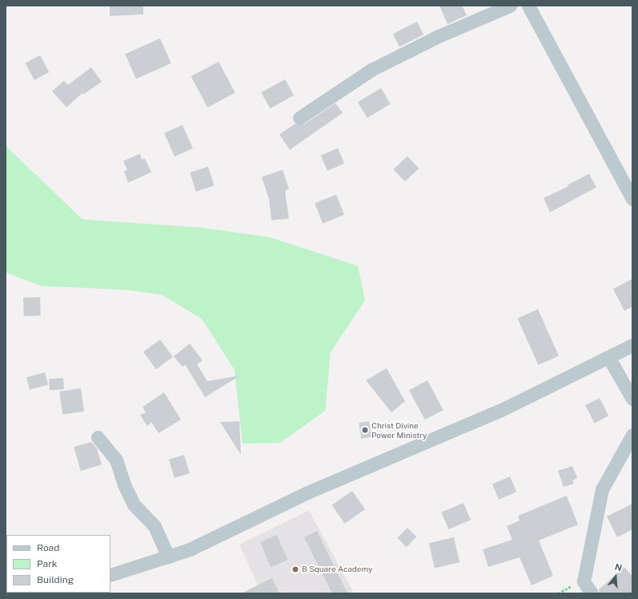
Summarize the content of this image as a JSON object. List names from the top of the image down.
{
  "places": ["Christ Divine Power Ministry", "B Square Academy"],
  "legend": ["Road", "Park", "Building"],
  "north": "top"
}
